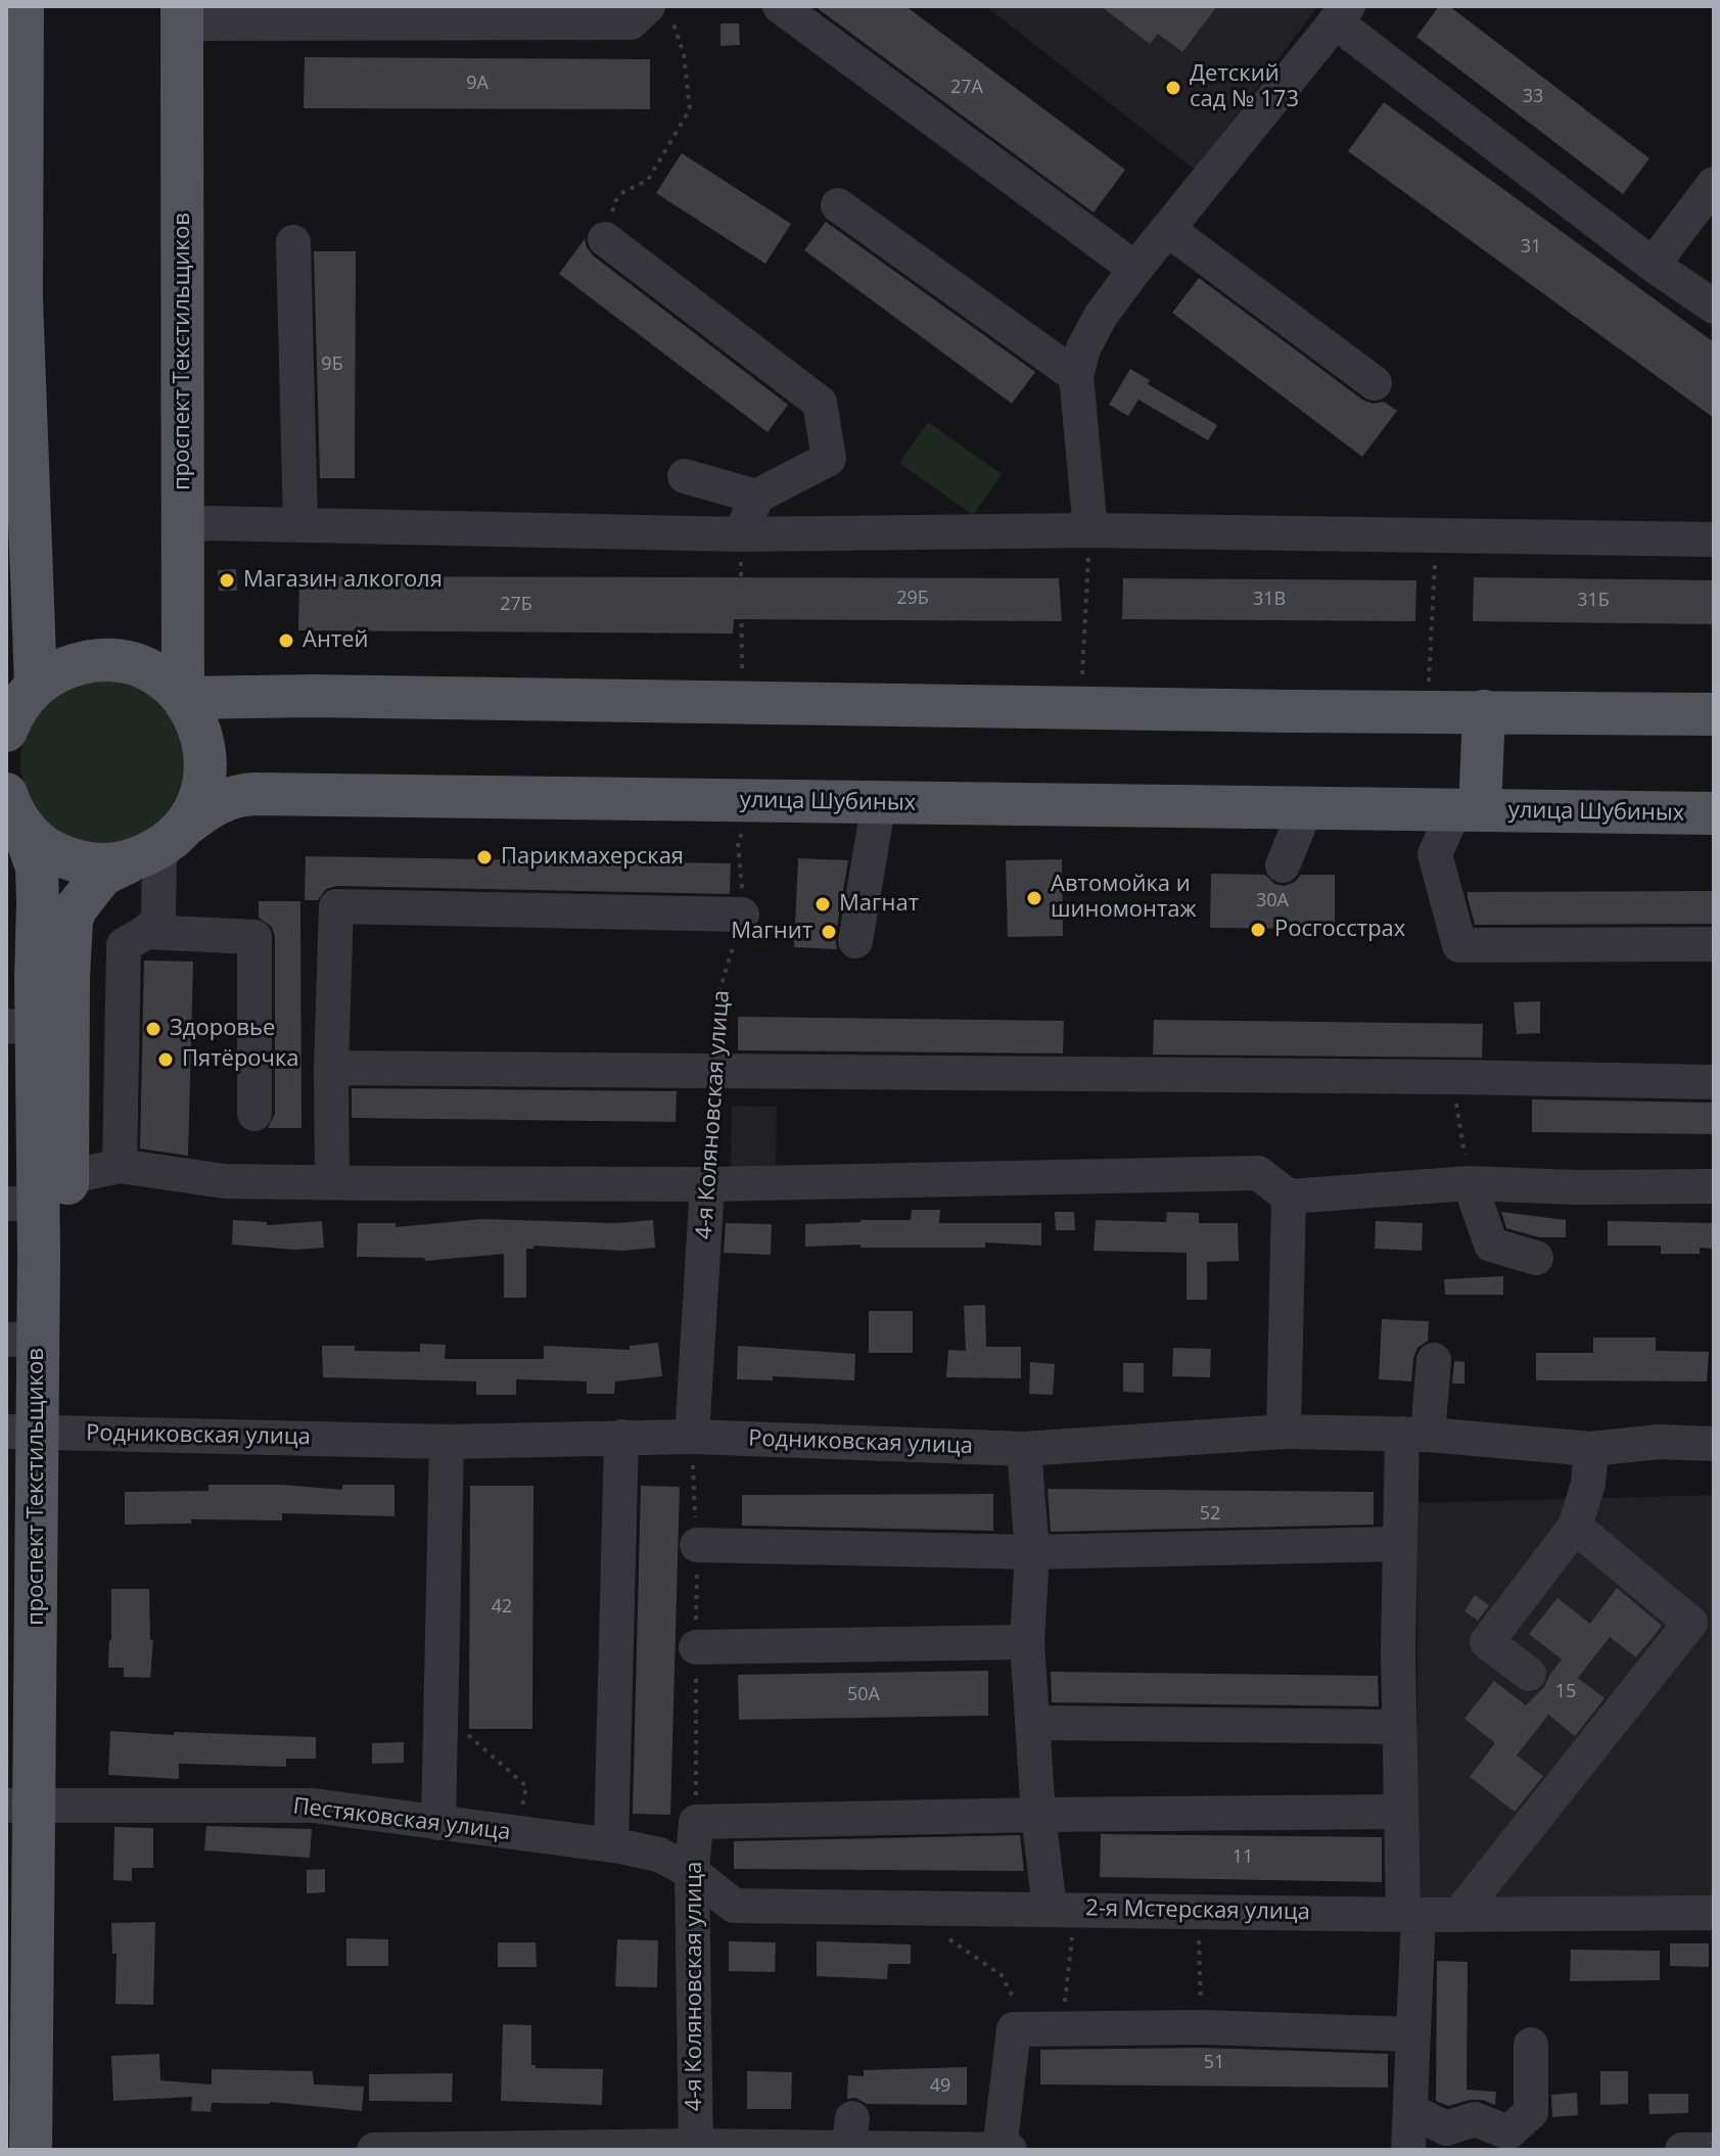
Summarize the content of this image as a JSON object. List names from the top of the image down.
{
  "streets": {
    "main road": ["проспект Текстильщиков", "улица Шубиных"],
    "street": [
      "4-я Коляновская улица",
      "Родниковская улица",
      "Пестяковская улица",
      "2-я Мстерская улица"
    ]
  },
  "crossings": [
    ["проспект Текстильщиков", "улица Шубиных"],
    ["проспект Текстильщиков", "Родниковская улица"],
    ["проспект Текстильщиков", "Пестяковская улица"],
    ["улица Шубиных", "4-я Коляновская улица"],
    ["4-я Коляновская улица", "Родниковская улица"],
    ["4-я Коляновская улица", "Пестяковская улица"],
    ["4-я Коляновская улица", "2-я Мстерская улица"],
    ["Пестяковская улица", "2-я Мстерская улица"]
  ],
  "places": [
    "Детский сад № 173",
    "Магазин алкоголя",
    "Антей",
    "Парикмахерская",
    "Автомойка и шиномонтаж",
    "Магнат",
    "Росгосстрах",
    "Магнит",
    "Здоровье",
    "Пятёрочка"
  ],
  "house_numbers": [
    "9А",
    "27А",
    "33",
    "31",
    "9Б",
    "29Б",
    "31В",
    "31Б",
    "27Б",
    "30А",
    "52",
    "42",
    "15",
    "50А",
    "11",
    "51",
    "49"
  ]
}
